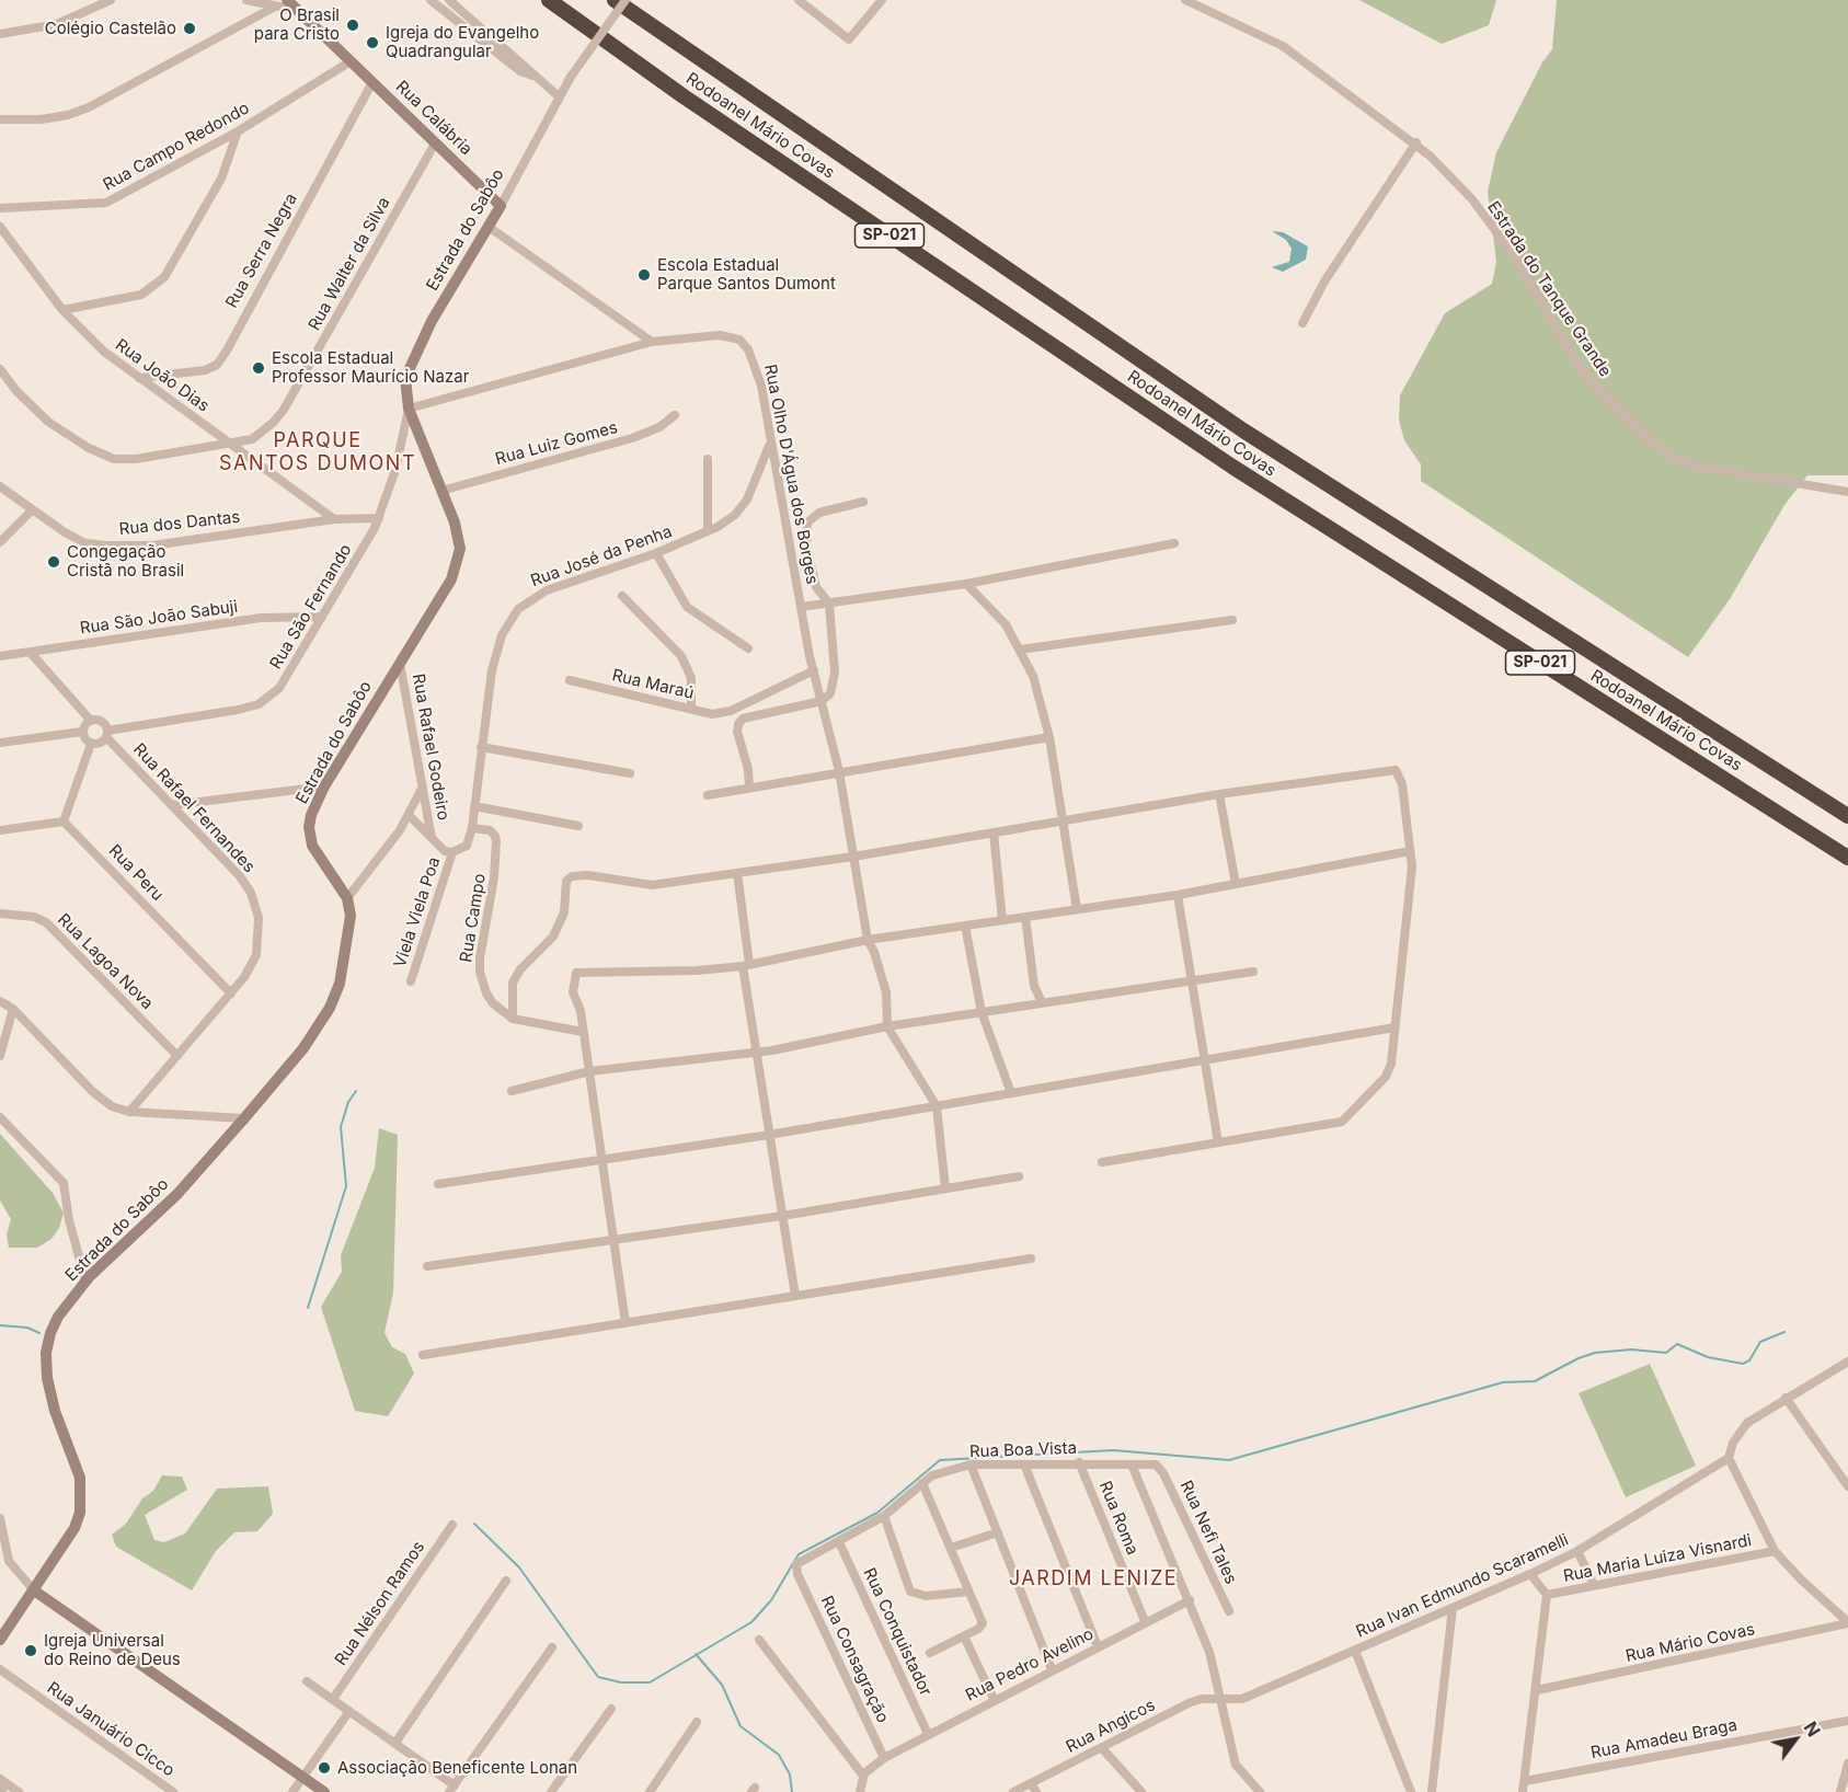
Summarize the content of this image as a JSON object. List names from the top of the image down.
{
  "streets": {
    "highway": ["Rodoanel Mário Covas", "SP-021"],
    "street": [
      "Rua Calábria",
      "Rua Campo Redondo",
      "Estrada do Sabôo",
      "Rua Serra Negra",
      "Rua Walter da Silva",
      "Estrada do Tanque Grande",
      "Rua João Dias",
      "Rua Luiz Gomes",
      "Rua Olho D'Água dos Borges",
      "Rua dos Dantas",
      "Rua José da Penha",
      "Rua São Fernando",
      "Rua São João Sabuji",
      "Rua Maraú",
      "Rua Rafael Godeiro",
      "Rua Rafael Fernandes",
      "Rua Peru",
      "Viela Viela Poa",
      "Rua Campo",
      "Rua Lagoa Nova",
      "Rua Boa Vista",
      "Rua Roma",
      "Rua Nefi Tales",
      "Rua Maria Luiza Visnardi",
      "Rua Ivan Edmundo Scaramelli",
      "Rua Nélson Ramos",
      "Rua Conquistador",
      "Rua Mário Covas",
      "Rua Consagração",
      "Rua Pedro Avelino",
      "Rua Angicos",
      "Rua Januário Cicco",
      "Rua Amadeu Braga"
    ]
  },
  "crossings": [
    ["Rua Calábria", "Rua Campo Redondo"],
    ["Rua Calábria", "Estrada do Sabôo"],
    ["Rua Calábria", "Rua Serra Negra"],
    ["Rua Calábria", "Rua Walter da Silva"],
    ["Estrada do Sabôo", "Rua Luiz Gomes"],
    ["Estrada do Sabôo", "Rua São Fernando"],
    ["Estrada do Sabôo", "Rua Rafael Godeiro"],
    ["Rua Serra Negra", "Rua João Dias"],
    ["Rua Walter da Silva", "Rua João Dias"],
    ["Rua João Dias", "Rua dos Dantas"],
    ["Rua Olho D'Água dos Borges", "Rua José da Penha"],
    ["Rua Olho D'Água dos Borges", "Rua Maraú"],
    ["Rua dos Dantas", "Rua São Fernando"],
    ["Rua José da Penha", "Rua Campo"],
    ["Rua São Fernando", "Rua São João Sabuji"],
    ["Rua São Fernando", "Rua Rafael Fernandes"],
    ["Rua Rafael Fernandes", "Rua Peru"],
    ["Rua Boa Vista", "Rua Roma"],
    ["Rua Boa Vista", "Rua Nefi Tales"],
    ["Rua Boa Vista", "Rua Conquistador"],
    ["Rua Boa Vista", "Rua Consagração"],
    ["Rua Roma", "Rua Pedro Avelino"],
    ["Rua Ivan Edmundo Scaramelli", "Rua Angicos"],
    ["Rua Conquistador", "Rua Pedro Avelino"],
    ["Rua Consagração", "Rua Pedro Avelino"]
  ],
  "districts": ["PARQUE SANTOS DUMONT", "JARDIM LENIZE"],
  "places": [
    "O Brasil para Cristo",
    "Colégio Castelão",
    "Igreja do Evangelho Quadrangular",
    "Escola Estadual Parque Santos Dumont",
    "Escola Estadual Professor Maurício Nazar",
    "Congegação Cristã no Brasil",
    "Igreja Universal do Reino de Deus",
    "Associação Beneficente Lonan"
  ],
  "north": "top right"
}
